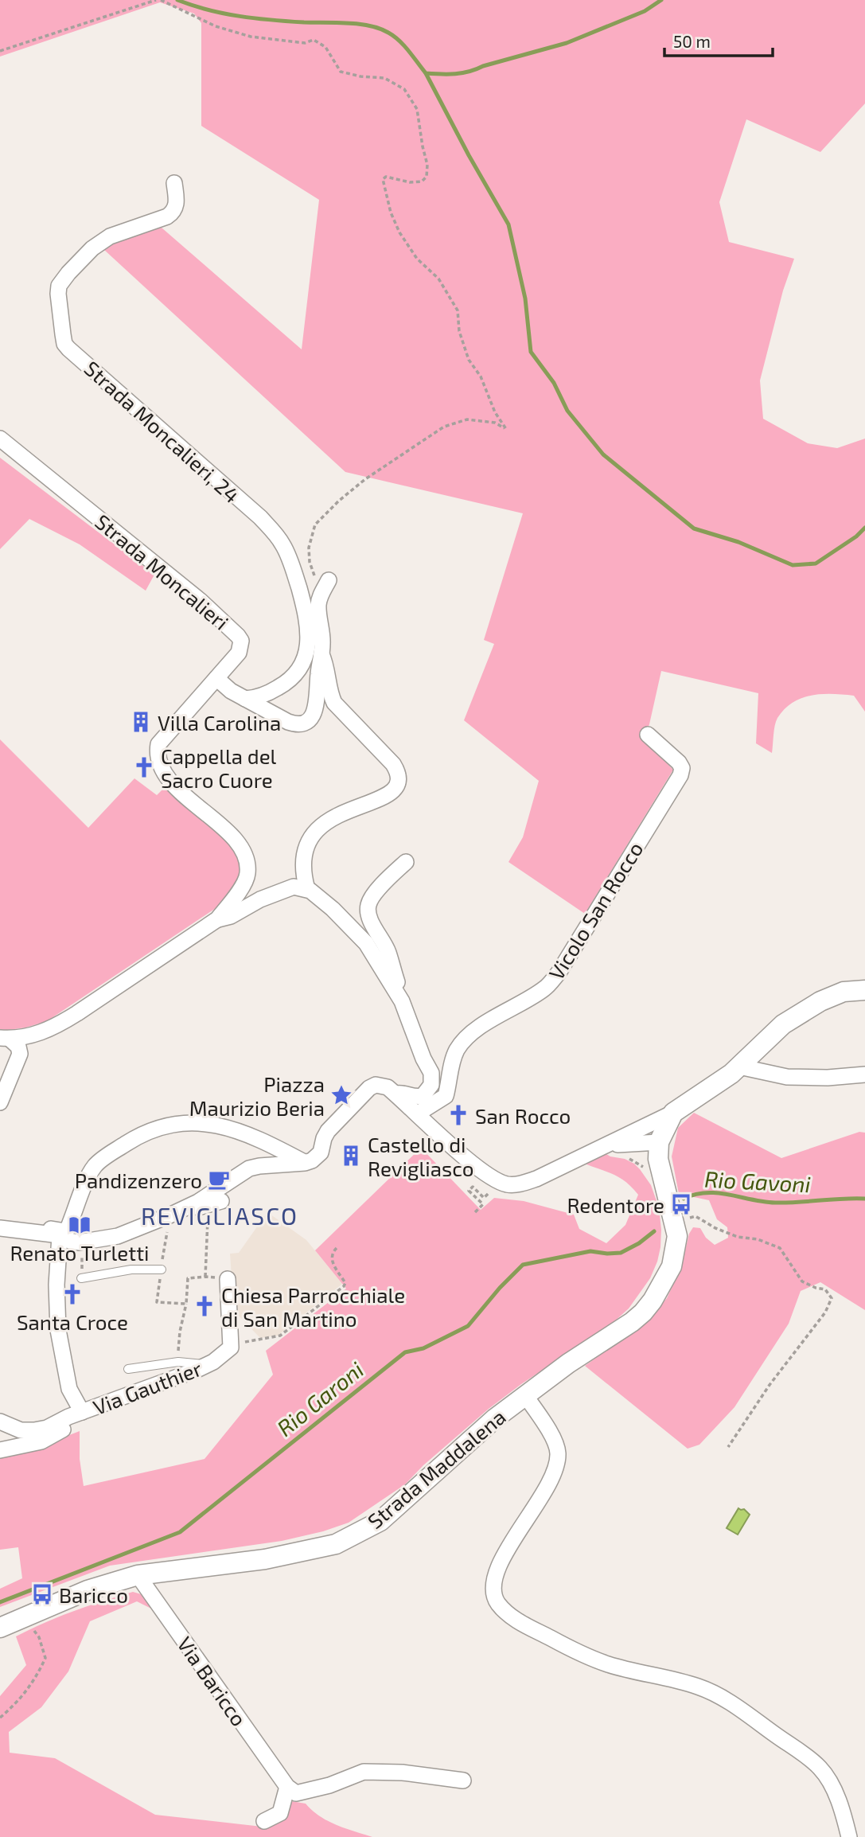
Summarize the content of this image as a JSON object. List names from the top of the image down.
{
  "streets": {
    "street": [
      "Strada Moncalieri, 24",
      "Strada Moncalieri",
      "Vicolo San Rocco",
      "Via Gauthier",
      "Strada Maddalena",
      "Via Baricco"
    ]
  },
  "crossings": [
    ["Strada Maddalena", "Via Baricco"]
  ],
  "districts": ["REVIGLIASCO"],
  "water": ["Rio Gavoni", "Rio Garoni"],
  "places": {
    "building": ["Villa Carolina", "Castello di Revigliasco"],
    "church": [
      "Cappella del Sacro Cuore",
      "San Rocco",
      "Santa Croce",
      "Chiesa Parrocchiale di San Martino"
    ],
    "place": ["Piazza Maurizio Beria"],
    "cafe": ["Pandizenzero"],
    "bus stop": ["Redentore", "Baricco"],
    "library": ["Renato Turletti"]
  },
  "scale_bar": "50 m"
}
